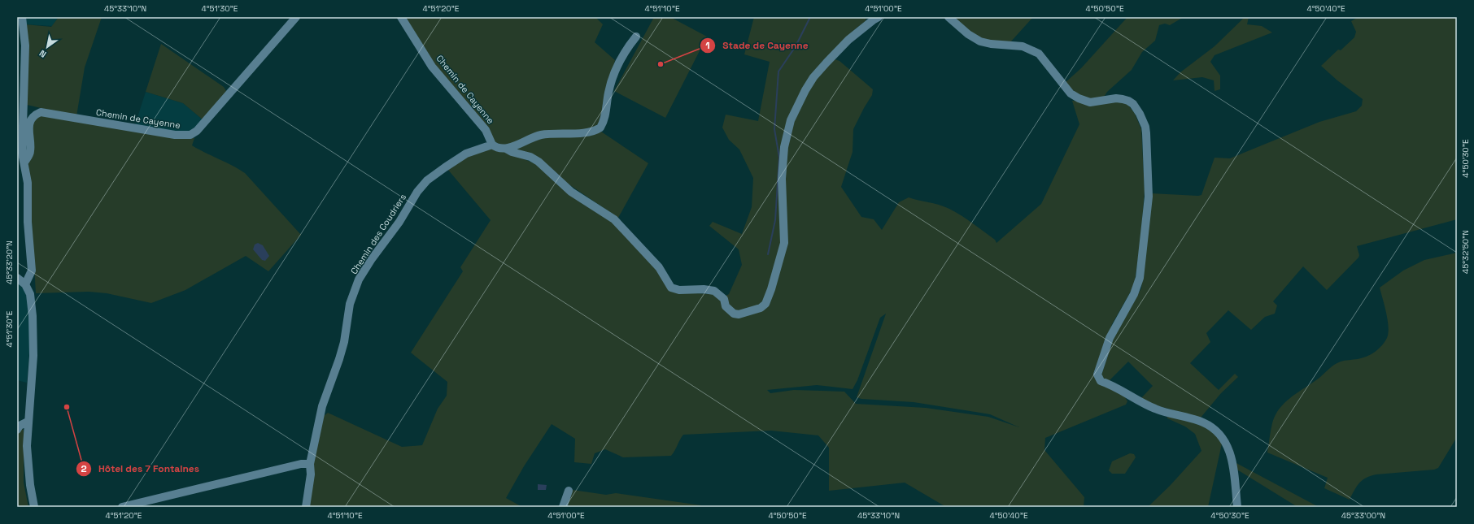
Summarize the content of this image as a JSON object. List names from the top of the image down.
{
  "streets": {
    "street": ["Chemin de Cayenne", "Chemin des Coudriers"]
  },
  "crossings": [
    ["Chemin de Cayenne", "Chemin des Coudriers"]
  ],
  "places": ["Stade de Cayenne", "Hôtel des 7 Fontaines"],
  "north": "bottom left",
  "coordinates": [
    "45°33'10\"N",
    "4°51'30\"E",
    "4°51'20\"E",
    "4°51'10\"E",
    "4°51'00\"E",
    "4°50'50\"E",
    "4°50'40\"E",
    "4°50'30\"E",
    "45°32'50\"N",
    "45°33'20\"N",
    "45°33'00\"N"
  ]
}
